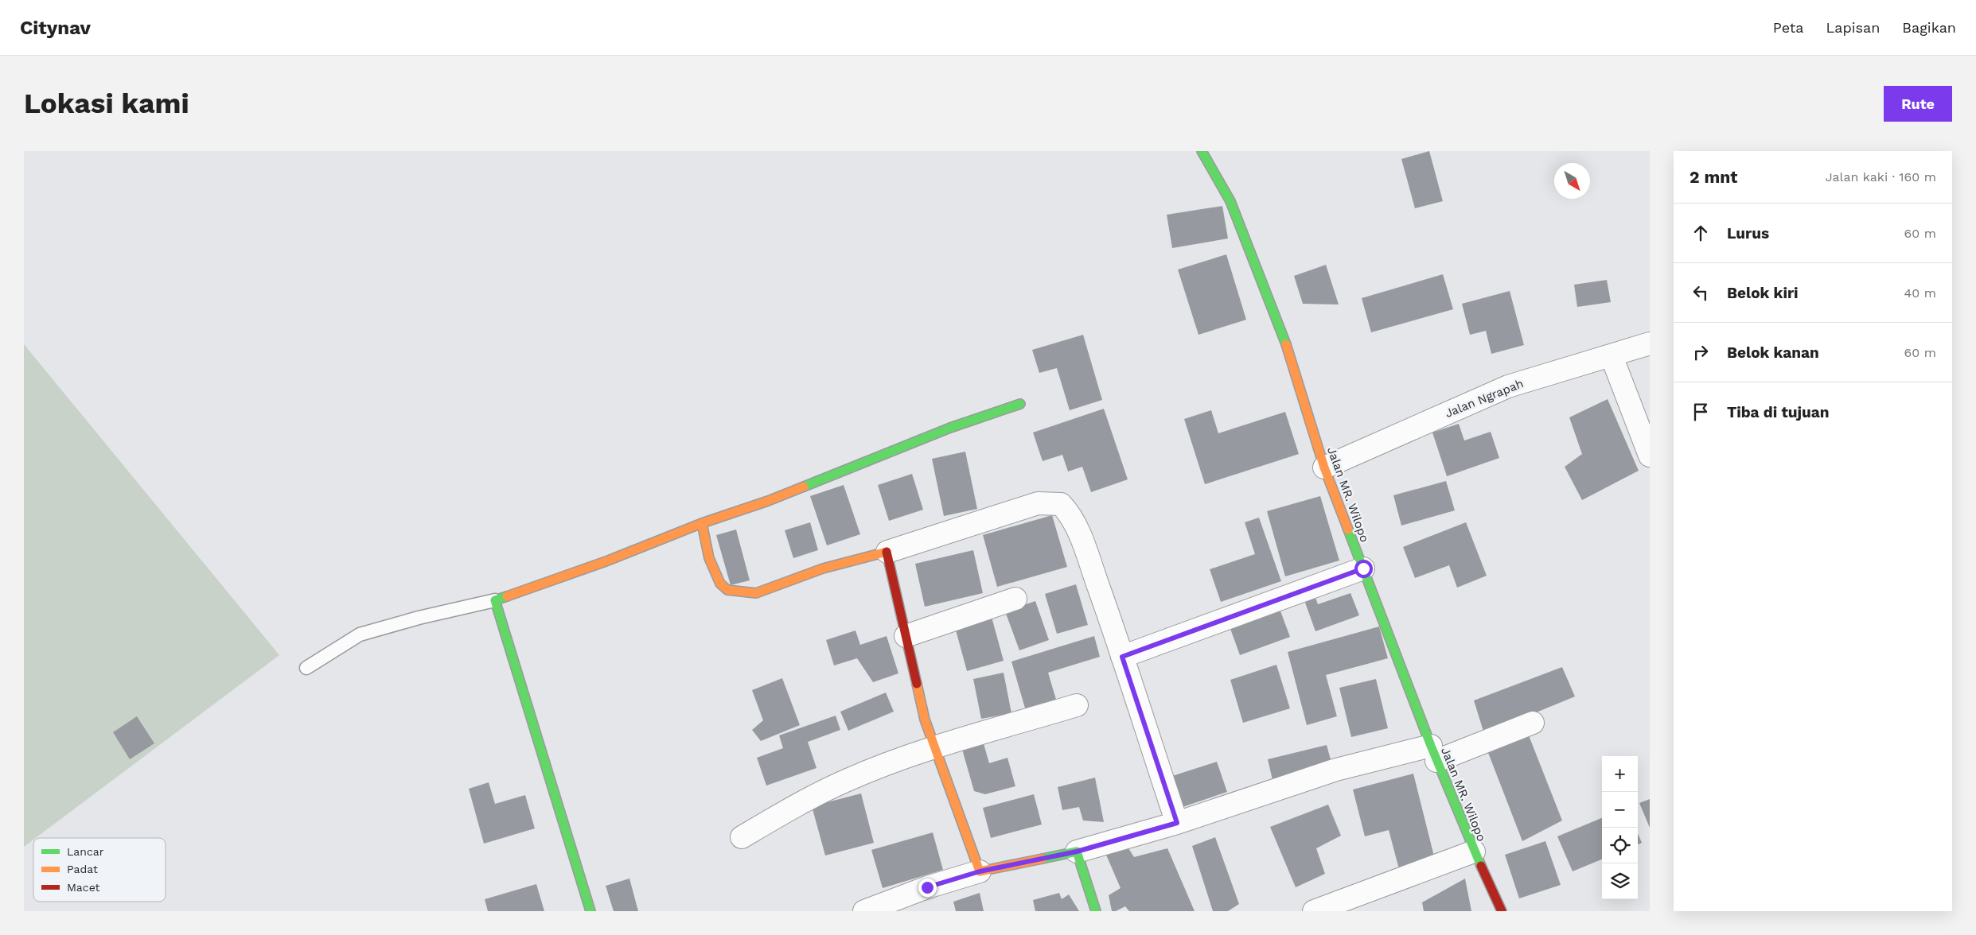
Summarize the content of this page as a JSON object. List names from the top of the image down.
{
  "streets": {
    "street": ["Jalan Ngrapah", "Jalan MR. Wilopo"]
  },
  "crossings": [
    ["Jalan Ngrapah", "Jalan MR. Wilopo"]
  ],
  "legend": ["Lancar", "Padat", "Macet"],
  "north": "bottom right",
  "page": {
    "header": "Citynav",
    "nav": ["Peta", "Lapisan", "Bagikan"],
    "buttons": "Rute",
    "title": "Lokasi kami",
    "heading": ["2 mnt", "Jalan kaki · 160 m"],
    "list": [
      ["Lurus", "60 m"],
      ["Belok kiri", "40 m"],
      ["Belok kanan", "60 m"],
      "Tiba di tujuan"
    ],
    "map_buttons": ["+", "−"]
  }
}
